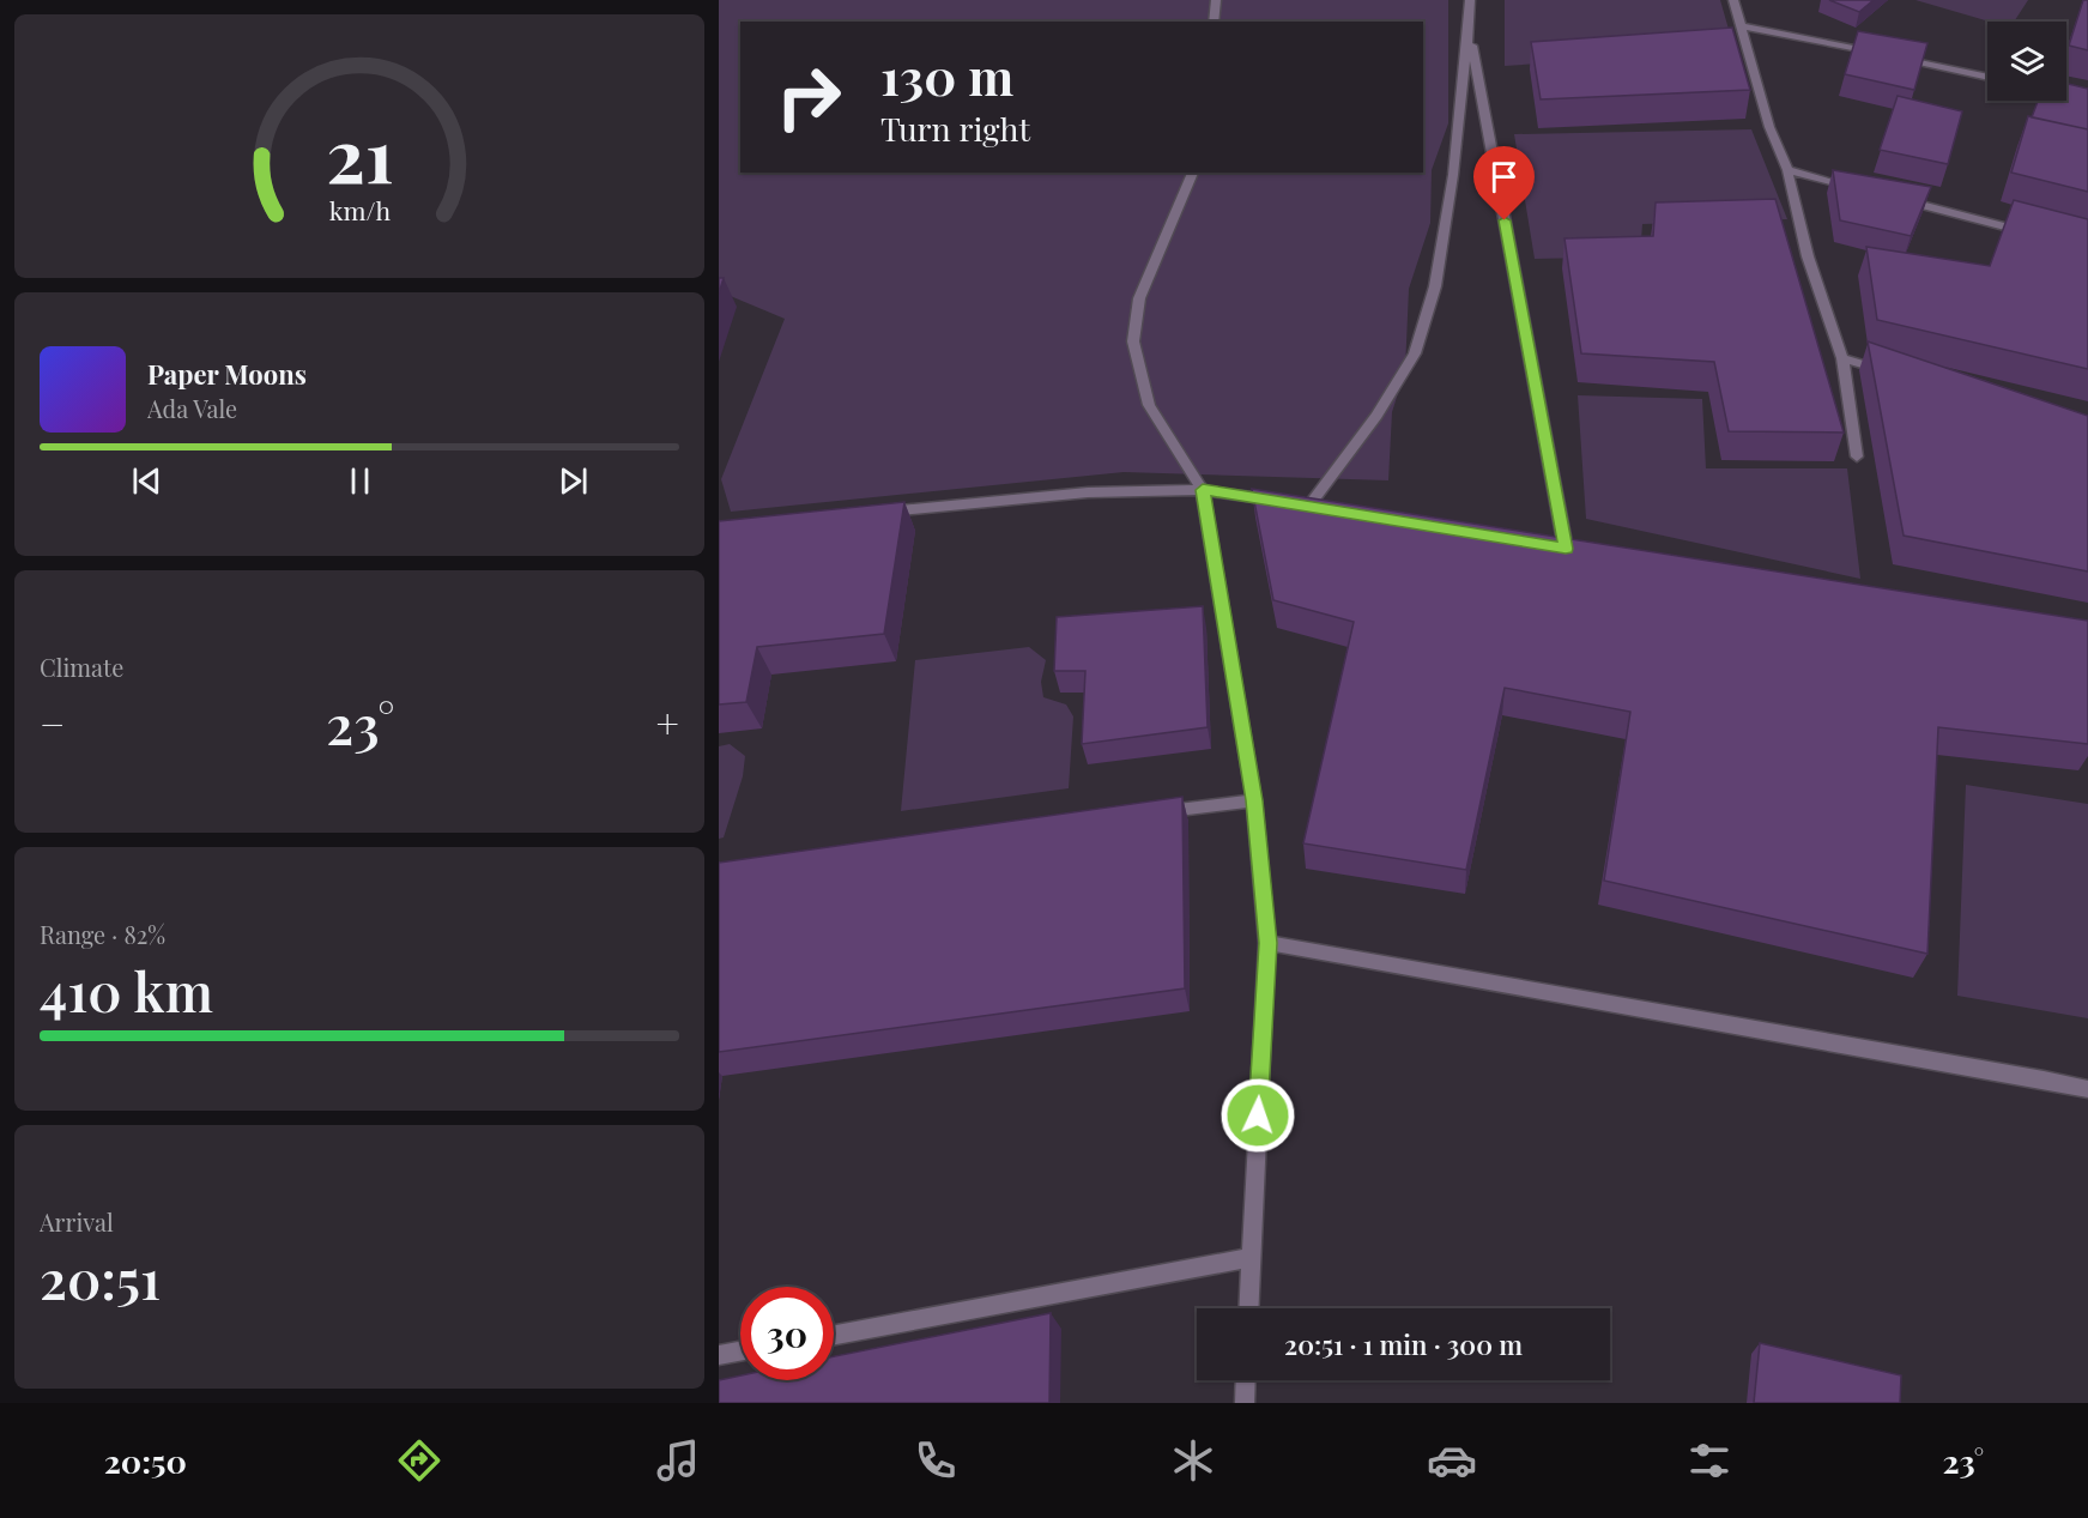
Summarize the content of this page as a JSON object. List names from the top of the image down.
{
  "page": {
    "turn": ["130 m", "Turn right"],
    "song": ["Paper Moons", "Ada Vale"],
    "tile": [
      "Climate",
      ["Range · 82%", "410 km"],
      ["Arrival", "20:51"]
    ],
    "heat": ["−", "23°", "+"],
    "limit": "30",
    "trip": "20:51 · 1 min · 300 m",
    "tabs": ["20:50", "23°"],
    "gauge": ["21", "km/h"]
  }
}
